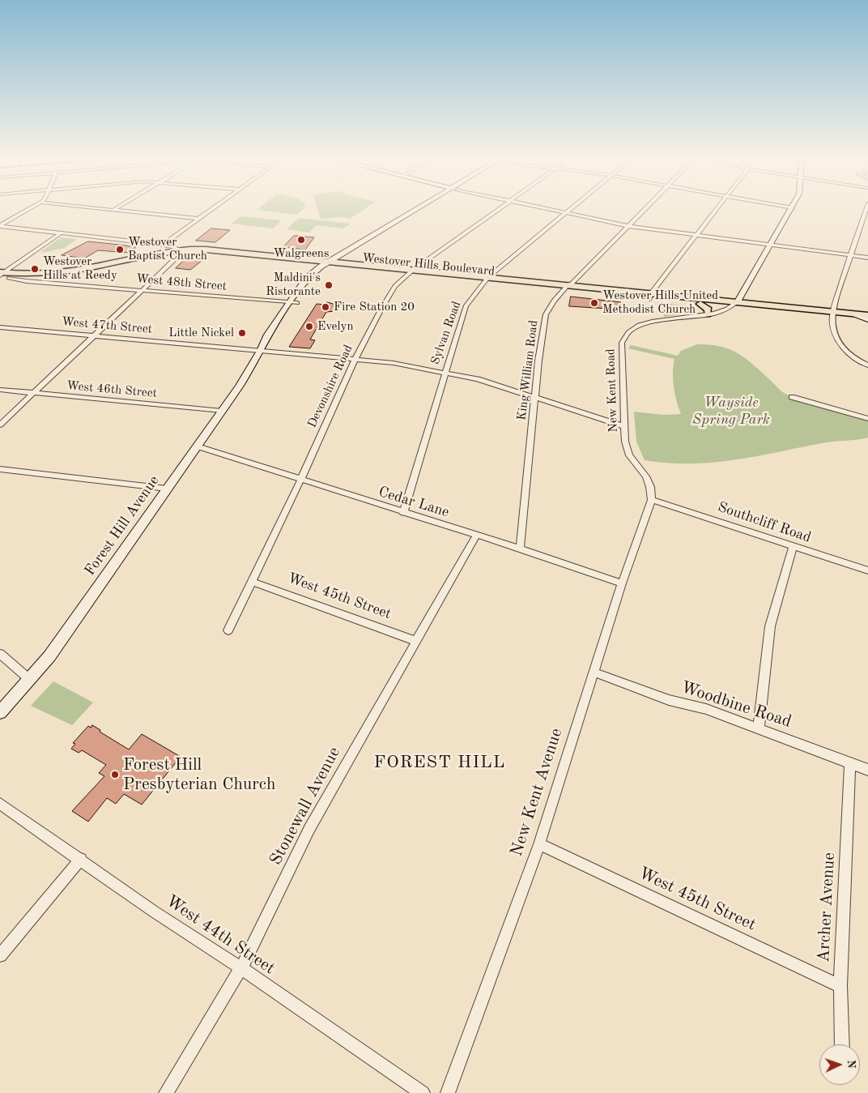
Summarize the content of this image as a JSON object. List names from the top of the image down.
{
  "streets": {
    "main road": ["Westover Hills Boulevard", "Forest Hill Avenue"],
    "street": [
      "West 48th Street",
      "West 47th Street",
      "Sylvan Road",
      "King William Road",
      "Devonshire Road",
      "West 46th Street",
      "New Kent Road",
      "Cedar Lane",
      "Southcliff Road",
      "West 45th Street",
      "Woodbine Road",
      "New Kent Avenue",
      "Stonewall Avenue",
      "Archer Avenue",
      "West 44th Street"
    ]
  },
  "crossings": [
    ["Westover Hills Boulevard", "West 48th Street"],
    ["Westover Hills Boulevard", "Sylvan Road"],
    ["Westover Hills Boulevard", "King William Road"],
    ["Westover Hills Boulevard", "Devonshire Road"],
    ["Westover Hills Boulevard", "New Kent Road"],
    ["Westover Hills Boulevard", "Forest Hill Avenue"],
    ["West 48th Street", "Forest Hill Avenue"],
    ["West 47th Street", "Sylvan Road"],
    ["West 47th Street", "King William Road"],
    ["West 47th Street", "Devonshire Road"],
    ["West 47th Street", "New Kent Road"],
    ["West 47th Street", "Forest Hill Avenue"],
    ["Sylvan Road", "Cedar Lane"],
    ["King William Road", "Cedar Lane"],
    ["Devonshire Road", "Cedar Lane"],
    ["Devonshire Road", "West 45th Street"],
    ["West 46th Street", "Forest Hill Avenue"],
    ["New Kent Road", "Southcliff Road"],
    ["New Kent Road", "New Kent Avenue"],
    ["Cedar Lane", "Forest Hill Avenue"],
    ["Cedar Lane", "New Kent Avenue"],
    ["Cedar Lane", "Stonewall Avenue"],
    ["Southcliff Road", "New Kent Avenue"],
    ["West 45th Street", "New Kent Avenue"],
    ["West 45th Street", "Stonewall Avenue"],
    ["West 45th Street", "Archer Avenue"],
    ["Woodbine Road", "New Kent Avenue"],
    ["Woodbine Road", "Archer Avenue"],
    ["Stonewall Avenue", "West 44th Street"]
  ],
  "districts": ["FOREST HILL"],
  "parks": ["Wayside Spring Park"],
  "places": [
    "Walgreens",
    "Westover Baptist Church",
    "Westover Hills at Reedy",
    "Maldini's Ristorante",
    "Westover Hills United Methodist Church",
    "Fire Station 20",
    "Evelyn",
    "Little Nickel",
    "Forest Hill Presbyterian Church"
  ],
  "north": "right"
}
